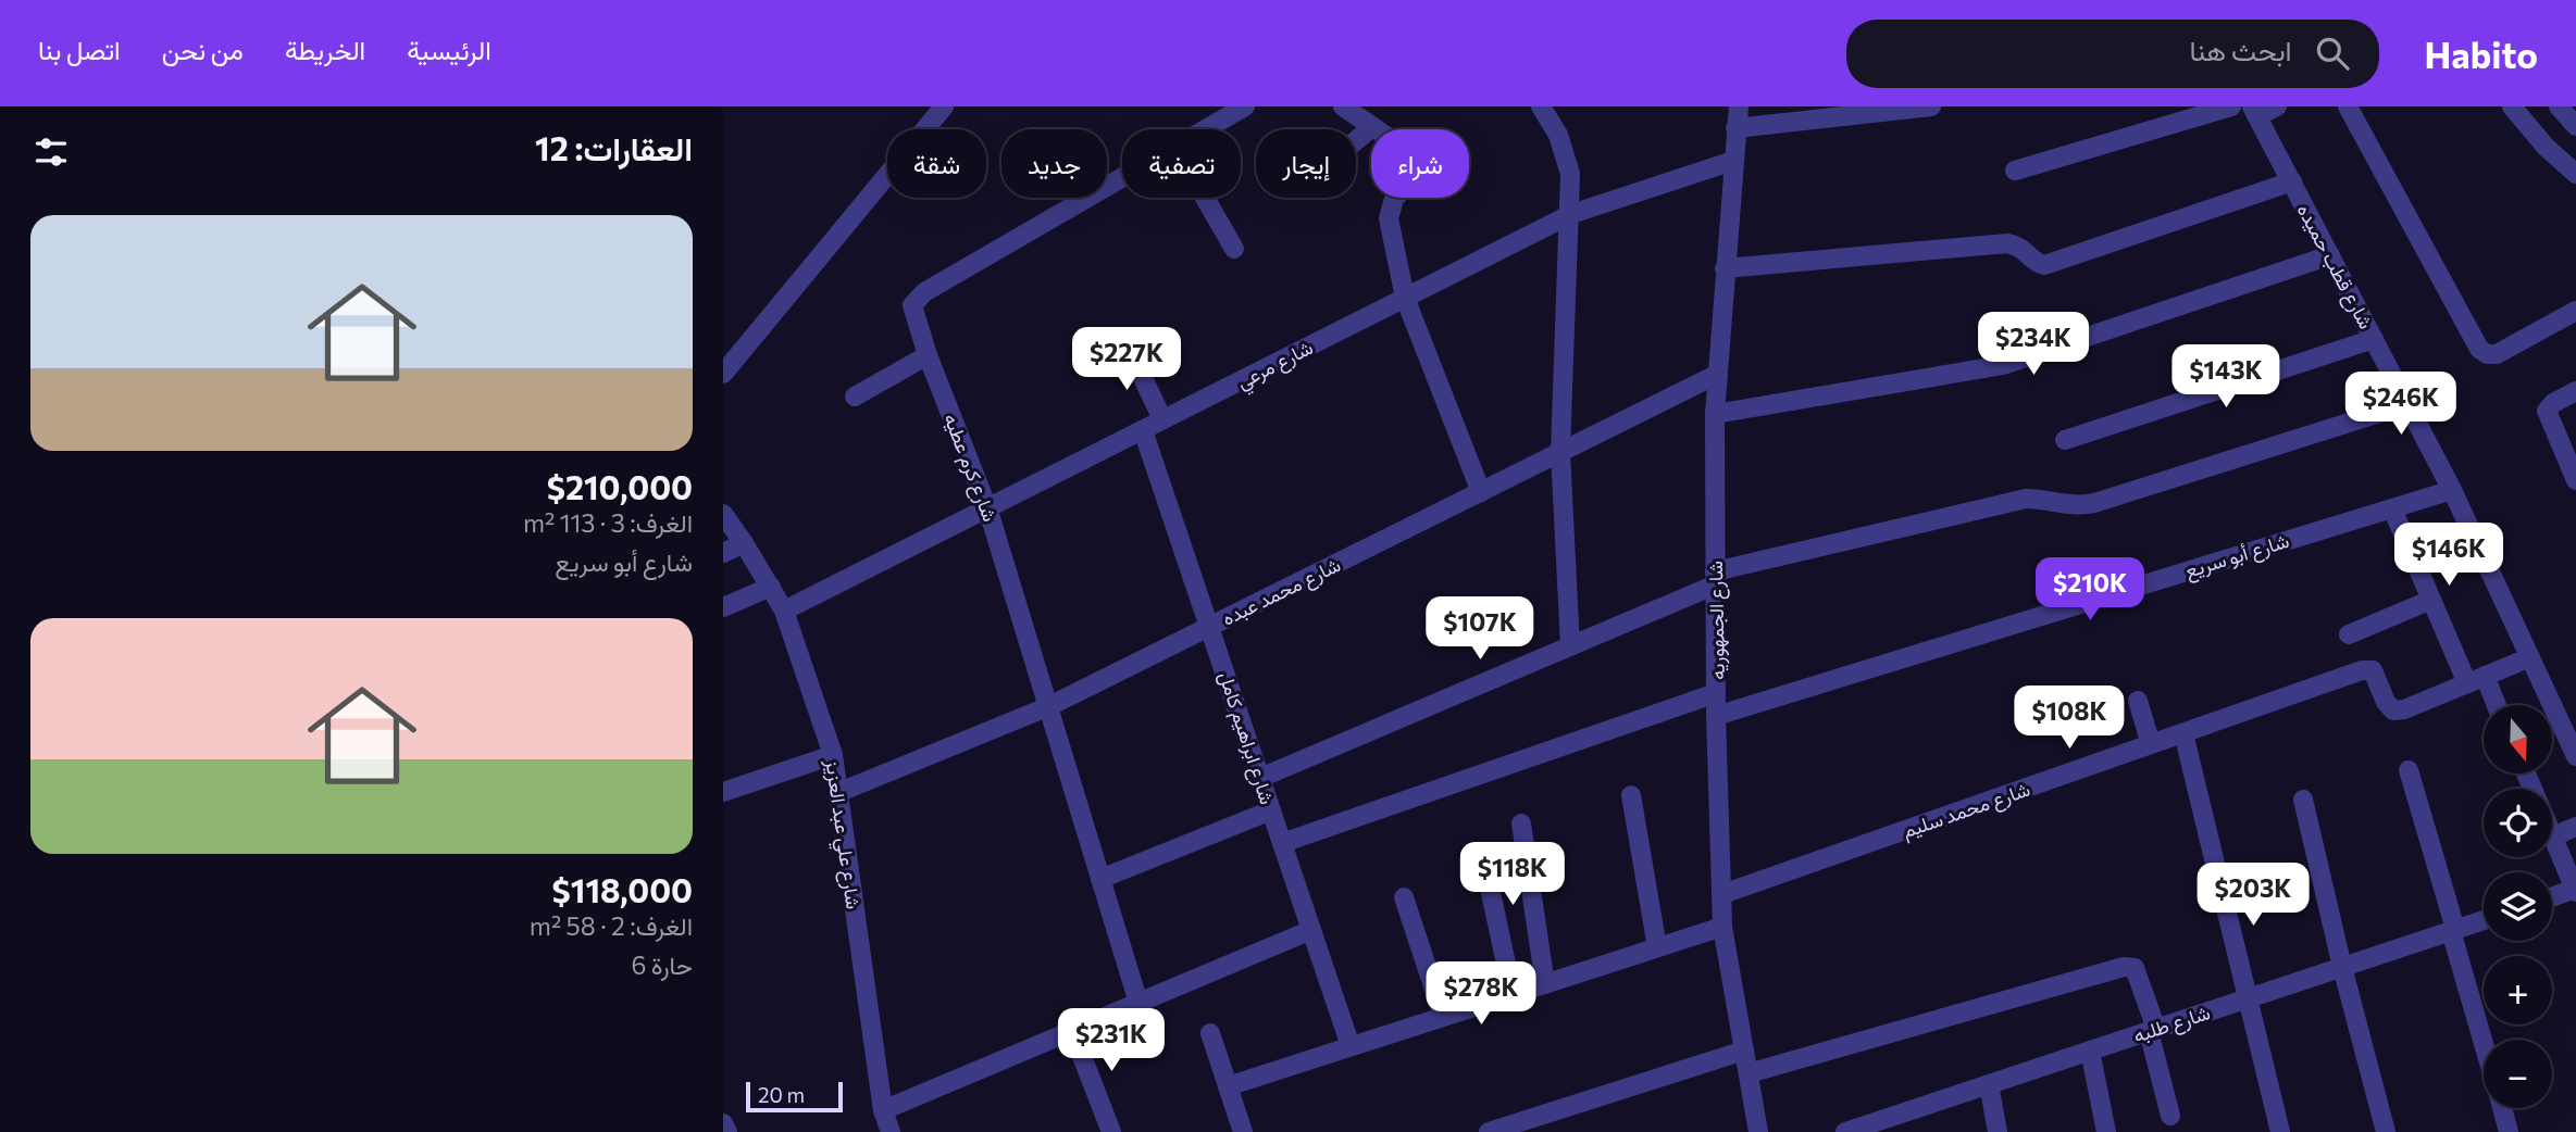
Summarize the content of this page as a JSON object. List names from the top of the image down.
{
  "streets": {
    "street": [
      "شارع قطب حميده",
      "شارع مرعي",
      "شارع كرم عطيه",
      "شارع أبو سريع",
      "شارع محمد عبده",
      "شارع الجمهوريه",
      "شارع ابراهيم كامل",
      "شارع محمد سليم",
      "شارع علي عبد العزيز",
      "شارع طلبه"
    ]
  },
  "crossings": [
    ["شارع قطب حميده", "شارع أبو سريع"],
    ["شارع مرعي", "شارع كرم عطيه"],
    ["شارع مرعي", "شارع الجمهوريه"],
    ["شارع مرعي", "شارع ابراهيم كامل"],
    ["شارع مرعي", "شارع علي عبد العزيز"],
    ["شارع كرم عطيه", "شارع محمد عبده"],
    ["شارع أبو سريع", "شارع الجمهوريه"],
    ["شارع محمد عبده", "شارع الجمهوريه"],
    ["شارع محمد عبده", "شارع ابراهيم كامل"],
    ["شارع محمد عبده", "شارع علي عبد العزيز"],
    ["شارع الجمهوريه", "شارع محمد سليم"]
  ],
  "scale_bar": "20 m",
  "north": "bottom",
  "page": {
    "header": "Habito",
    "search": "ابحث هنا",
    "nav": [
      "الرئيسية",
      "الخريطة",
      "من نحن",
      "اتصل بنا"
    ],
    "heading": "العقارات: 12",
    "chip": [
      "شراء",
      "إيجار",
      "تصفية",
      "جديد",
      "شقة"
    ],
    "list": [
      {
        "name": "$210,000",
        "note": "الغرف: 3 · 113 m² · شارع أبو سريع"
      },
      {
        "name": "$118,000",
        "note": "الغرف: 2 · 58 m² · حارة 6"
      }
    ],
    "price": [
      "$234K",
      "$227K",
      "$143K",
      "$246K",
      "$146K",
      "$210K",
      "$107K",
      "$108K",
      "$118K",
      "$203K",
      "$278K",
      "$231K"
    ],
    "map_buttons": ["+", "−"],
    "scale": "20 m"
  }
}
